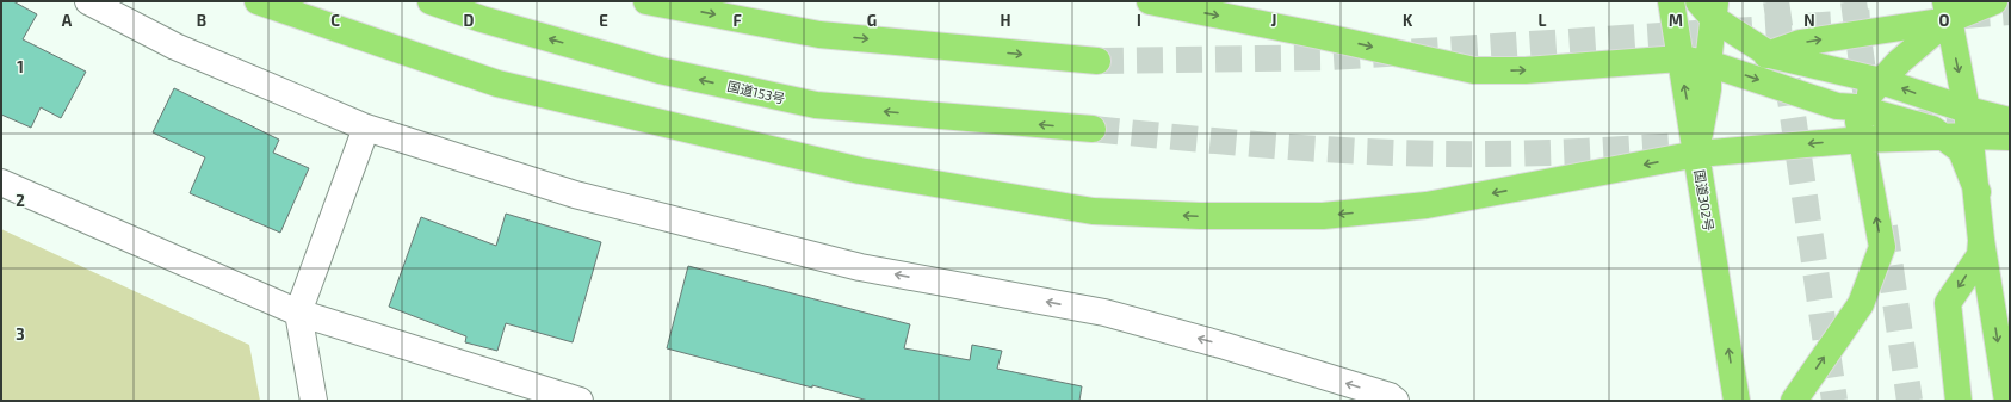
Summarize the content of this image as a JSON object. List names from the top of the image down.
{
  "streets": {
    "highway": ["国道153号", "国道302号"]
  },
  "grid": {
    "columns": [
      "A",
      "B",
      "C",
      "D",
      "E",
      "F",
      "G",
      "H",
      "I",
      "J",
      "K",
      "L",
      "M",
      "N",
      "O"
    ],
    "rows": ["1", "2", "3"]
  }
}
